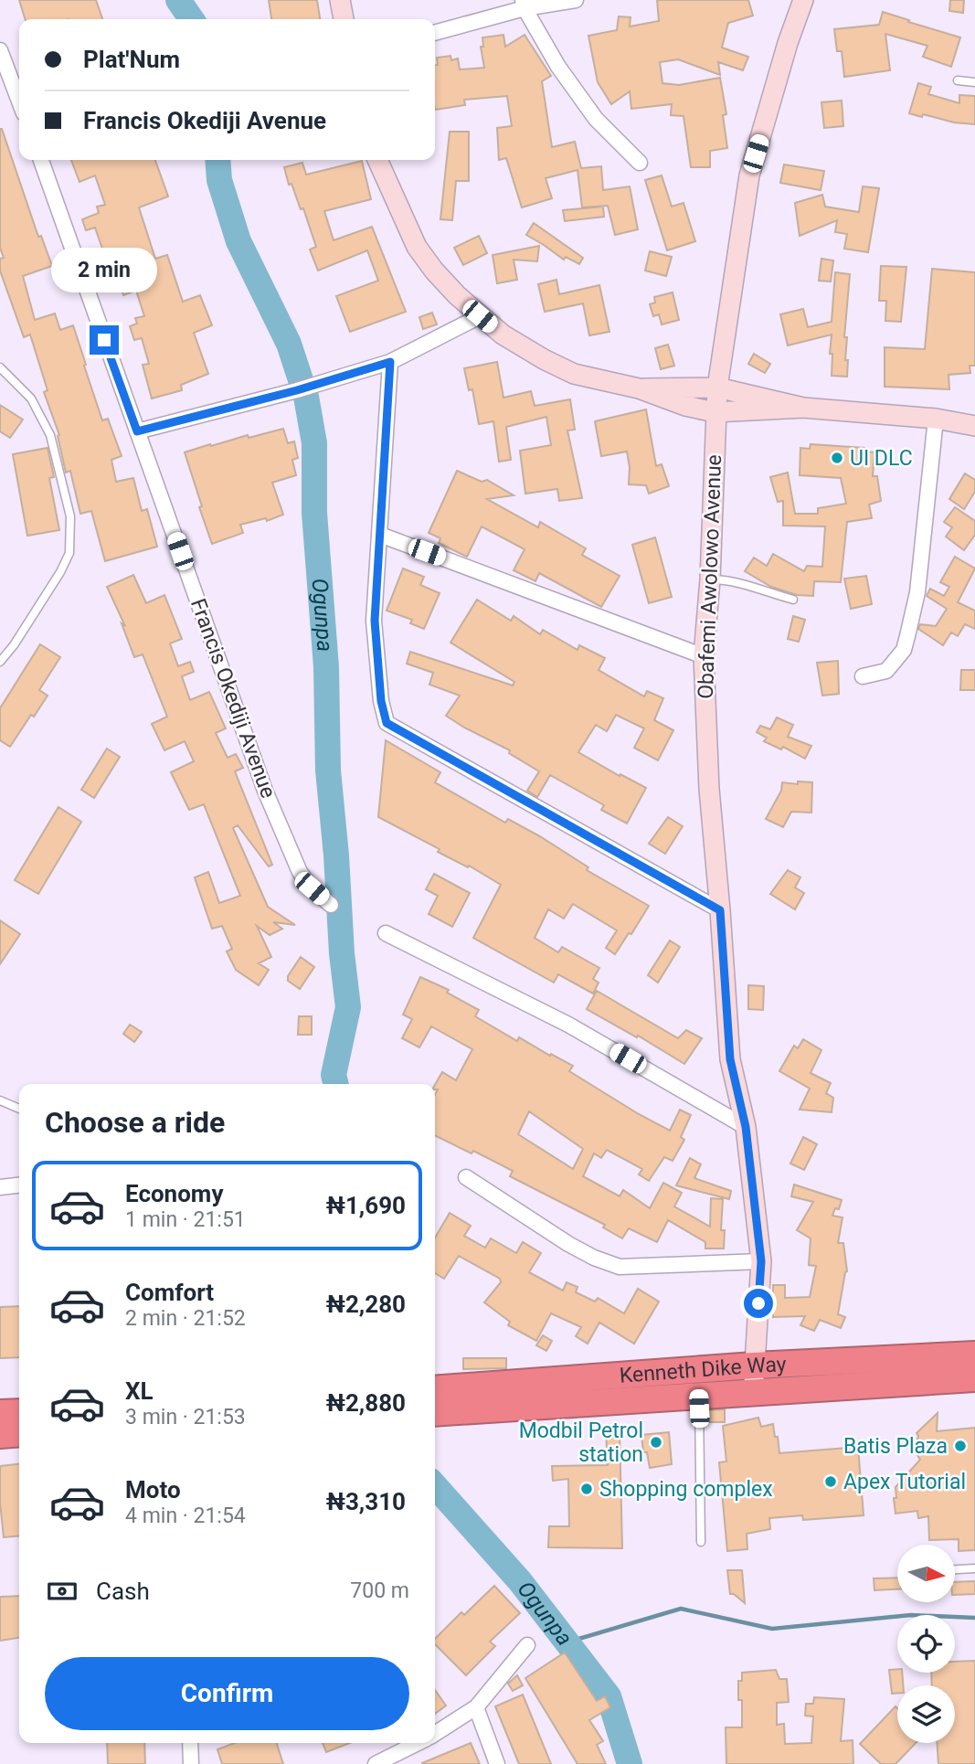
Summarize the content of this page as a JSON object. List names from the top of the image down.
{
  "streets": {
    "highway": ["Kenneth Dike Way"],
    "main road": ["Obafemi Awolowo Avenue"],
    "street": ["Francis Okediji Avenue"]
  },
  "crossings": [
    ["Obafemi Awolowo Avenue", "Kenneth Dike Way"]
  ],
  "water": ["Ogunpa"],
  "places": [
    "UI DLC",
    "Modbil Petrol station",
    "Batis Plaza",
    "Apex Tutorial",
    "Shopping complex"
  ],
  "north": "right",
  "page": {
    "banner": ["Plat'Num", "Francis Okediji Avenue"],
    "bubble": "2 min",
    "heading": "Choose a ride",
    "list": [
      {
        "name": "Economy",
        "note": "1 min · 21:51",
        "value": "₦1,690"
      },
      {
        "name": "Comfort",
        "note": "2 min · 21:52",
        "value": "₦2,280"
      },
      {
        "name": "XL",
        "note": "3 min · 21:53",
        "value": "₦2,880"
      },
      {
        "name": "Moto",
        "note": "4 min · 21:54",
        "value": "₦3,310"
      }
    ],
    "pay": ["Cash", "700 m"],
    "buttons": "Confirm"
  }
}
